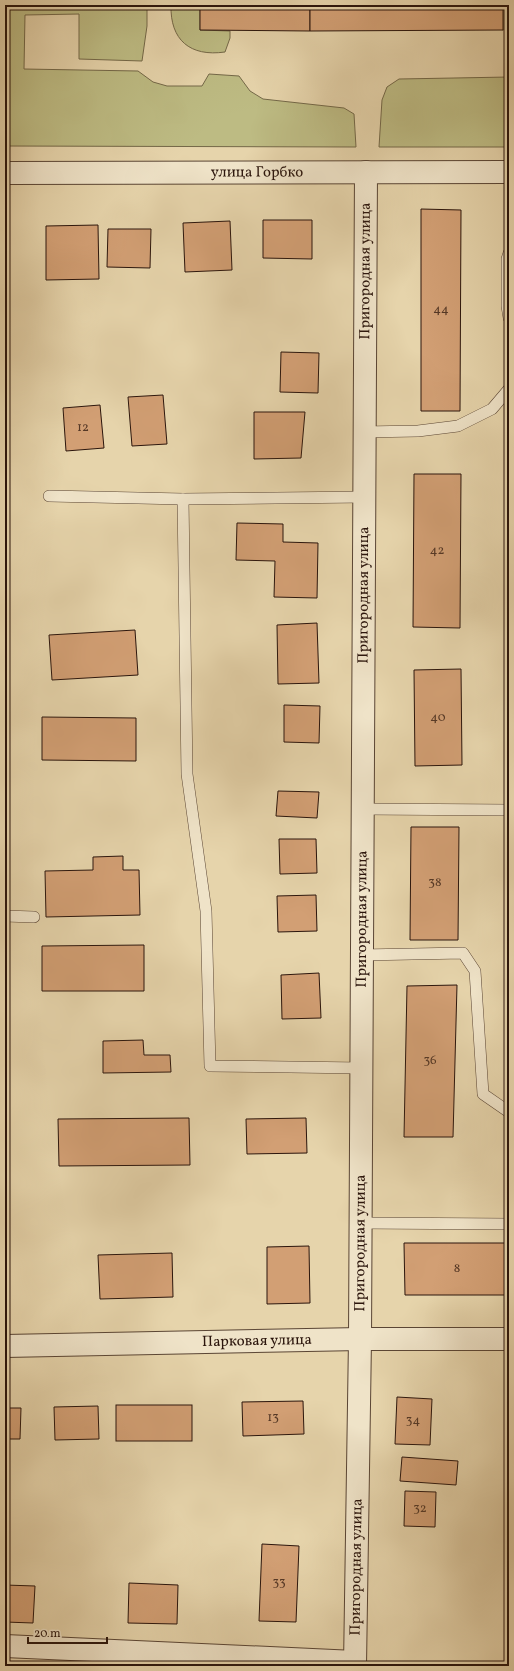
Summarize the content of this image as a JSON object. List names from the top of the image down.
{
  "streets": {
    "street": ["улица Горбко", "Пригородная улица", "Парковая улица"]
  },
  "crossings": [
    ["улица Горбко", "Пригородная улица"],
    ["Пригородная улица", "Парковая улица"]
  ],
  "house_numbers": [
    "44",
    "12",
    "42",
    "40",
    "38",
    "36",
    "8",
    "13",
    "34",
    "32",
    "33"
  ],
  "scale_bar": "20 m"
}
